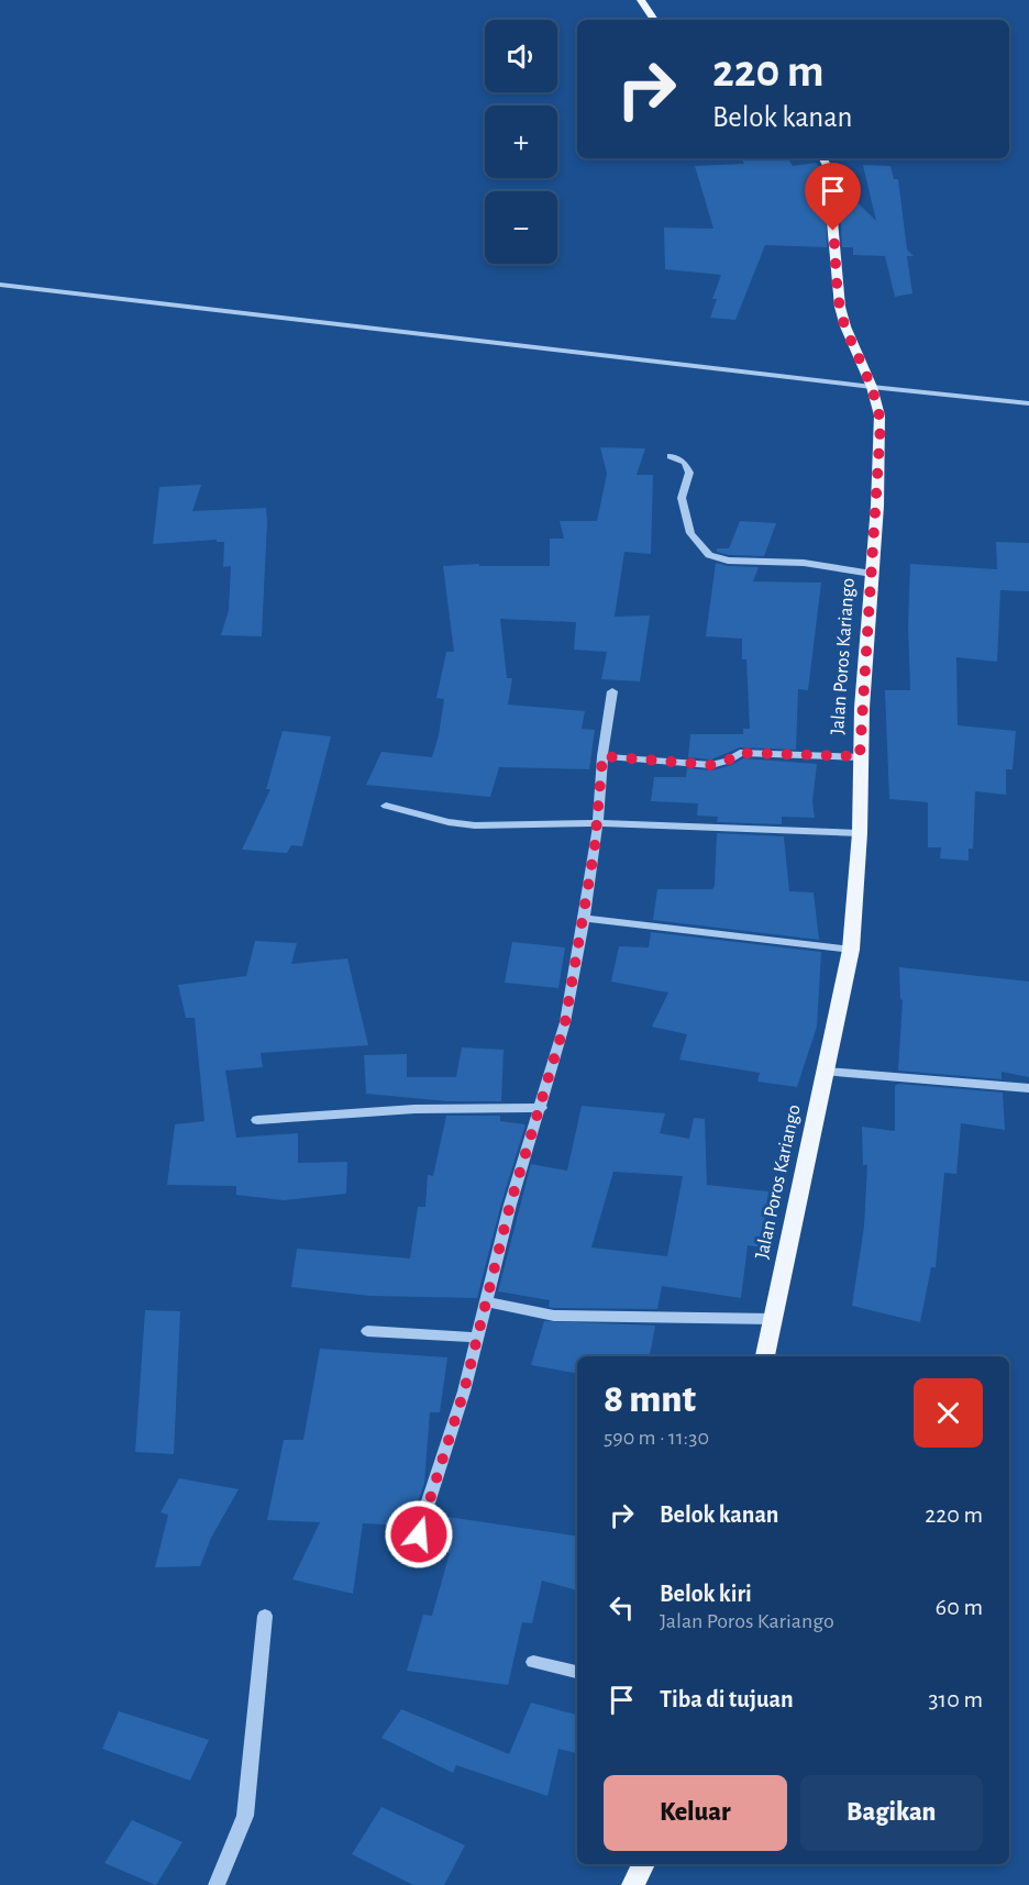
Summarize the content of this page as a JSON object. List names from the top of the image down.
{
  "streets": {
    "main road": ["Jalan Poros Kariango"]
  },
  "page": {
    "map_buttons": ["+", "−"],
    "turn": ["220 m", "Belok kanan"],
    "heading": ["8 mnt", "590 m · 11:30"],
    "list": [
      {
        "name": "Belok kanan",
        "value": "220 m"
      },
      {
        "name": "Belok kiri",
        "note": "Jalan Poros Kariango",
        "value": "60 m"
      },
      {
        "name": "Tiba di tujuan",
        "value": "310 m"
      }
    ],
    "buttons": ["Keluar", "Bagikan"]
  }
}
